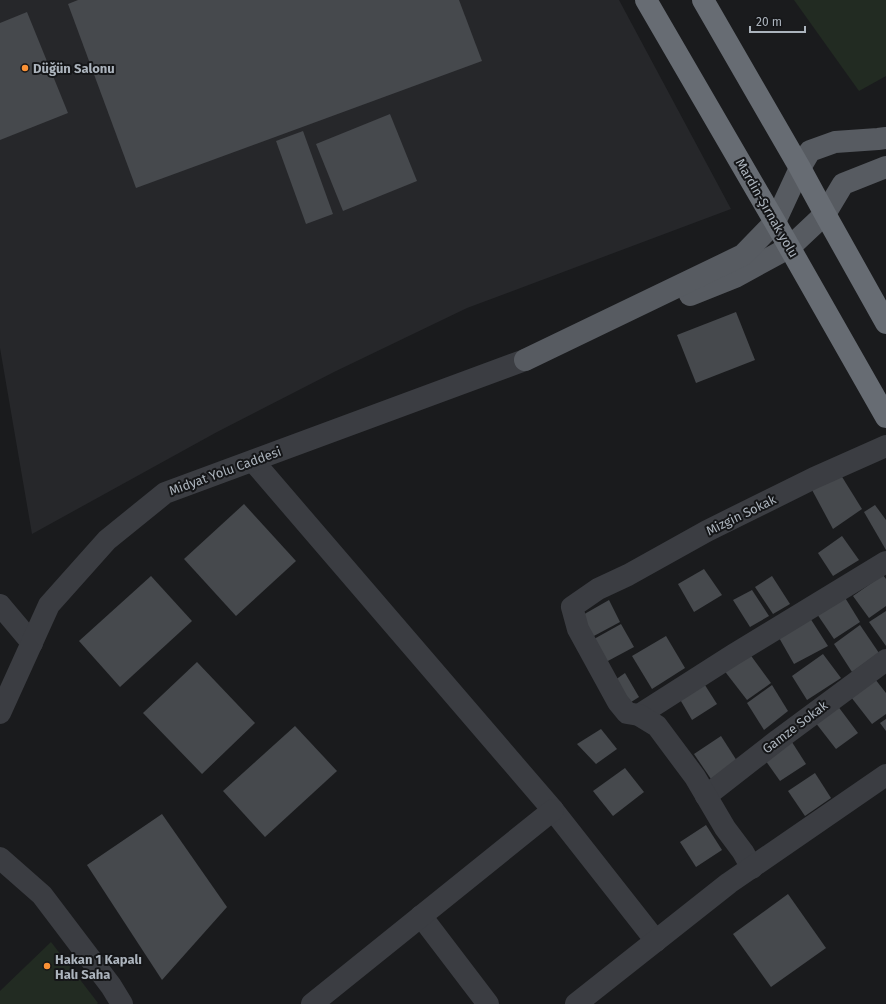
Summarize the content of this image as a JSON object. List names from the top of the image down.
{
  "streets": {
    "highway": ["Mardin-Şırnak yolu"],
    "street": ["Midyat Yolu Caddesi", "Mizgin Sokak", "Gamze Sokak"]
  },
  "places": ["Düğün Salonu", "Hakan 1 Kapalı Halı Saha"],
  "scale_bar": "20 m"
}
